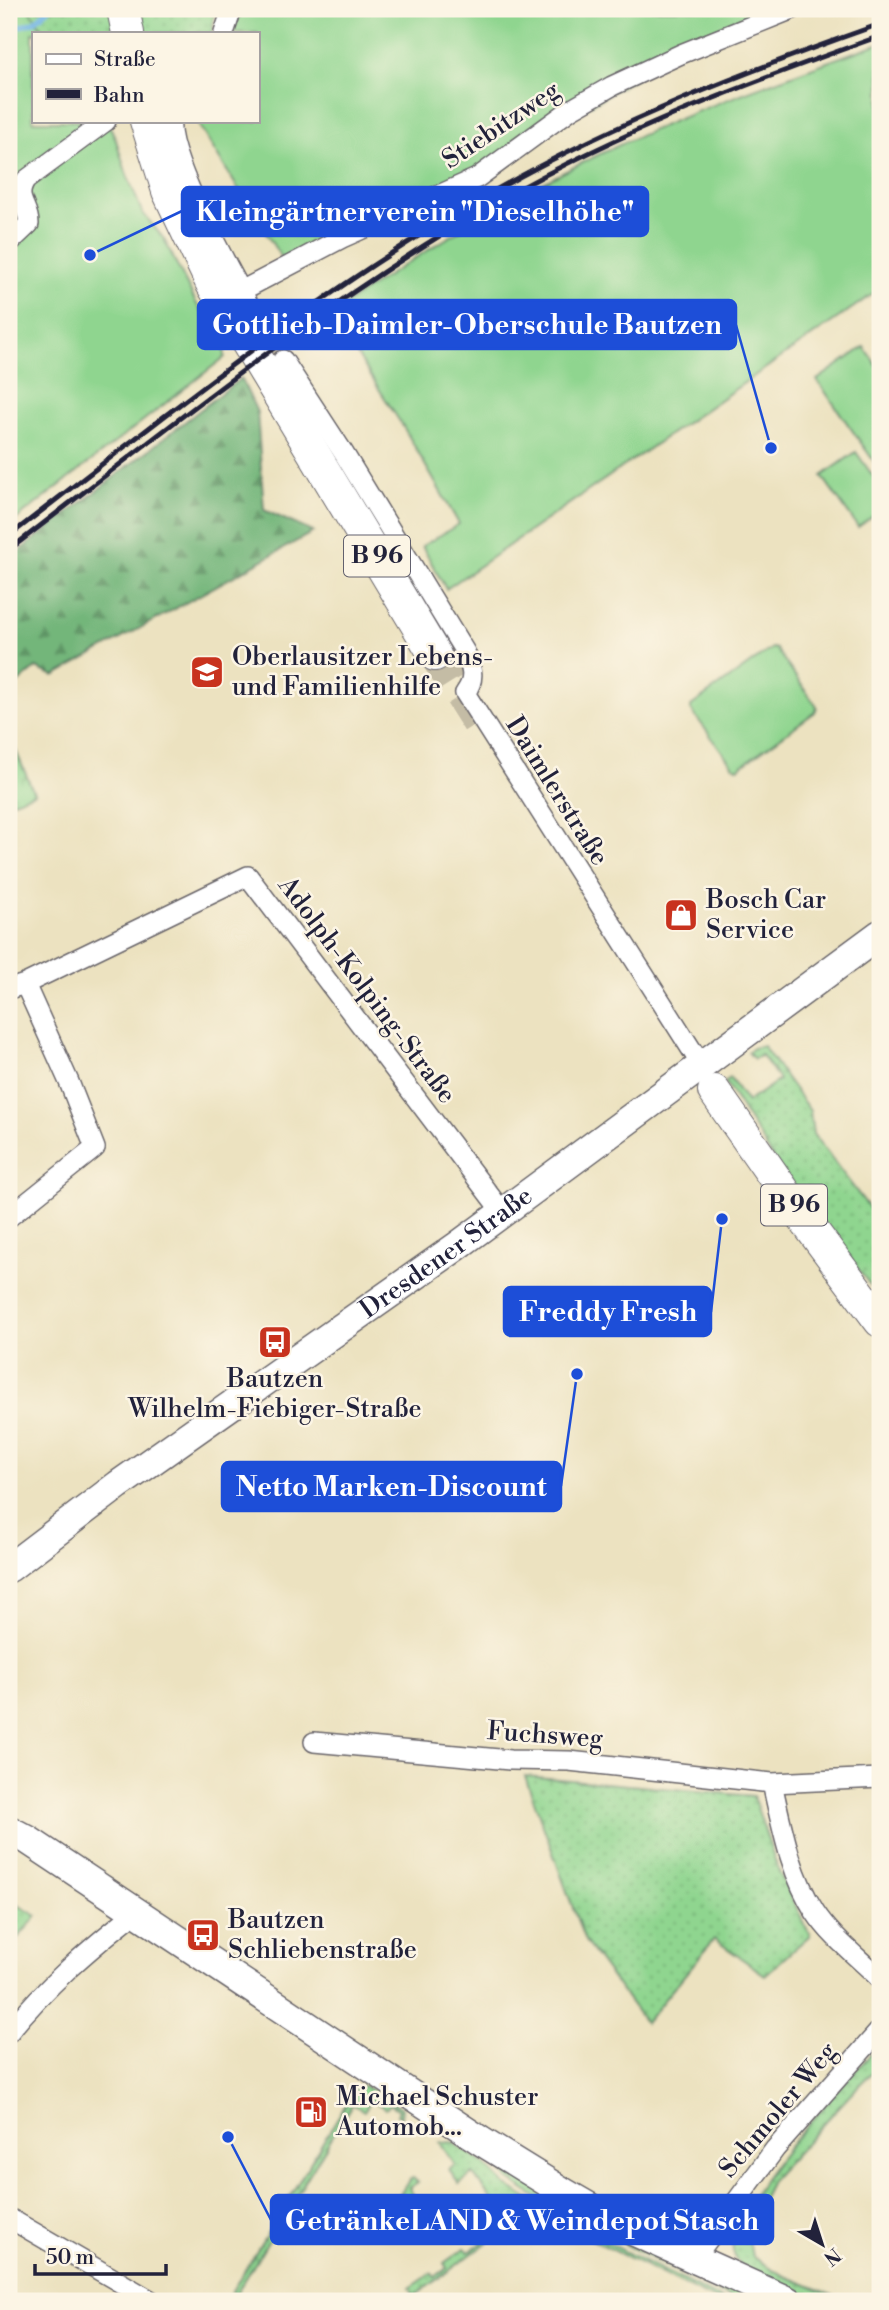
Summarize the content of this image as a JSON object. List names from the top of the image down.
{
  "streets": {
    "main road": ["B 96", "Dresdener Straße"],
    "street": [
      "Stiebitzweg",
      "Daimlerstraße",
      "Adolph-Kolping-Straße",
      "Fuchsweg",
      "Schmoler Weg"
    ]
  },
  "crossings": [
    ["B 96", "Daimlerstraße"],
    ["B 96", "Dresdener Straße"],
    ["Daimlerstraße", "Dresdener Straße"],
    ["Adolph-Kolping-Straße", "Dresdener Straße"]
  ],
  "places": {
    "other": [
      "Kleingärtnerverein \"Dieselhöhe\"",
      "Gottlieb-Daimler-Oberschule Bautzen",
      "Freddy Fresh",
      "Netto Marken-Discount",
      "GetränkeLAND & Weindepot Stasch"
    ],
    "school or university": ["Oberlausitzer Lebens- und Familienhilfe"],
    "shop": ["Bosch Car Service"],
    "bus stop": ["Bautzen Wilhelm-Fiebiger-Straße", "Bautzen Schliebenstraße"],
    "fuel station": ["Michael Schuster Automob..."]
  },
  "legend": ["Straße", "Bahn"],
  "scale_bar": "50 m",
  "north": "bottom right"
}
